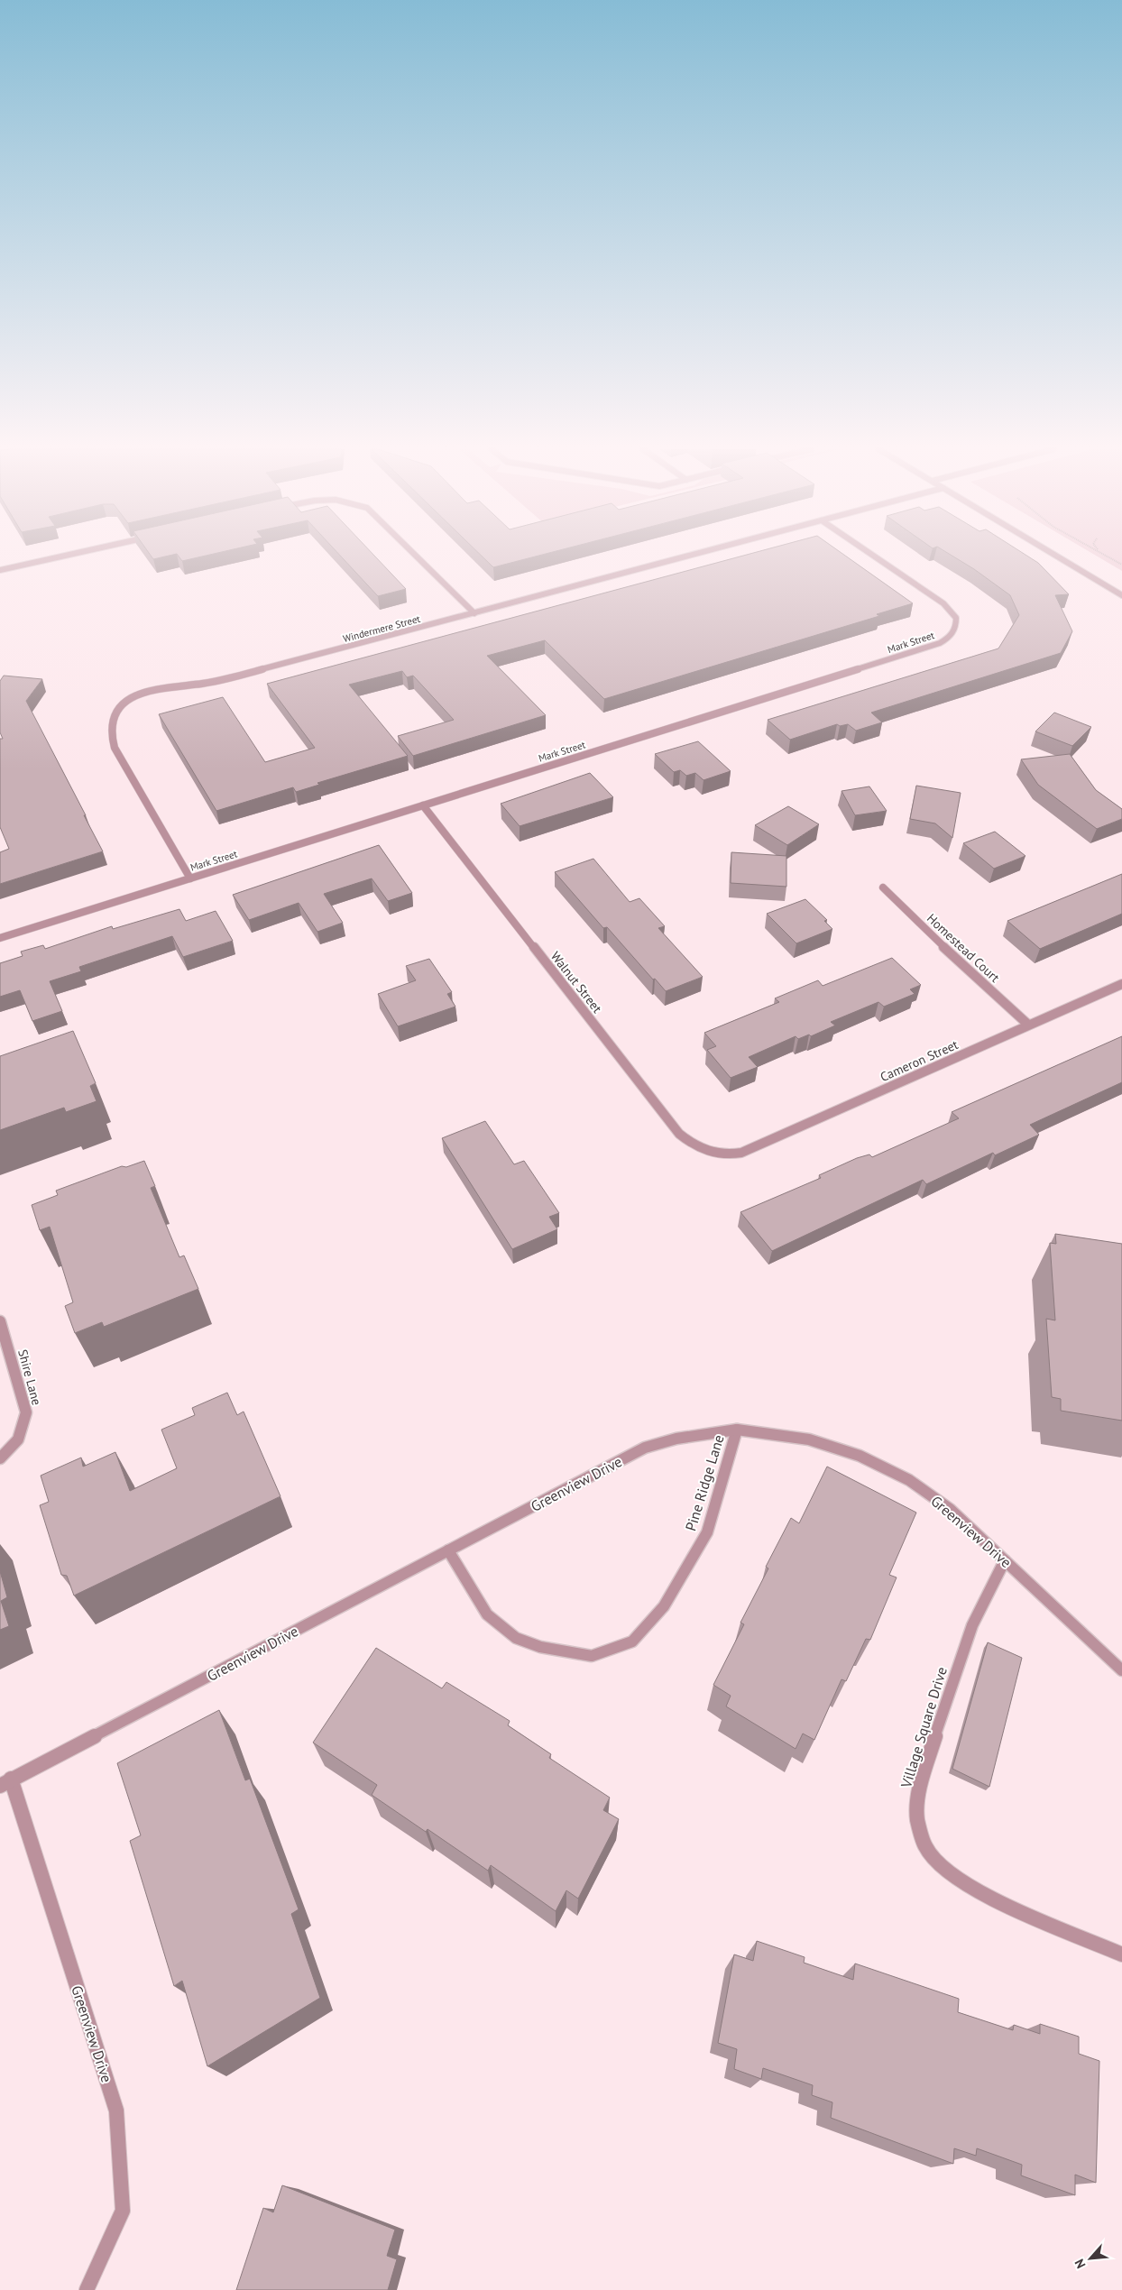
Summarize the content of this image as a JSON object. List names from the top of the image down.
{
  "streets": {
    "street": [
      "Windermere Street",
      "Mark Street",
      "Homestead Court",
      "Walnut Street",
      "Cameron Street",
      "Shire Lane",
      "Pine Ridge Lane",
      "Greenview Drive",
      "Village Square Drive"
    ]
  },
  "crossings": [
    ["Windermere Street", "Mark Street"],
    ["Mark Street", "Walnut Street"],
    ["Homestead Court", "Cameron Street"],
    ["Walnut Street", "Cameron Street"],
    ["Pine Ridge Lane", "Greenview Drive"],
    ["Greenview Drive", "Village Square Drive"]
  ],
  "north": "bottom left"
}
